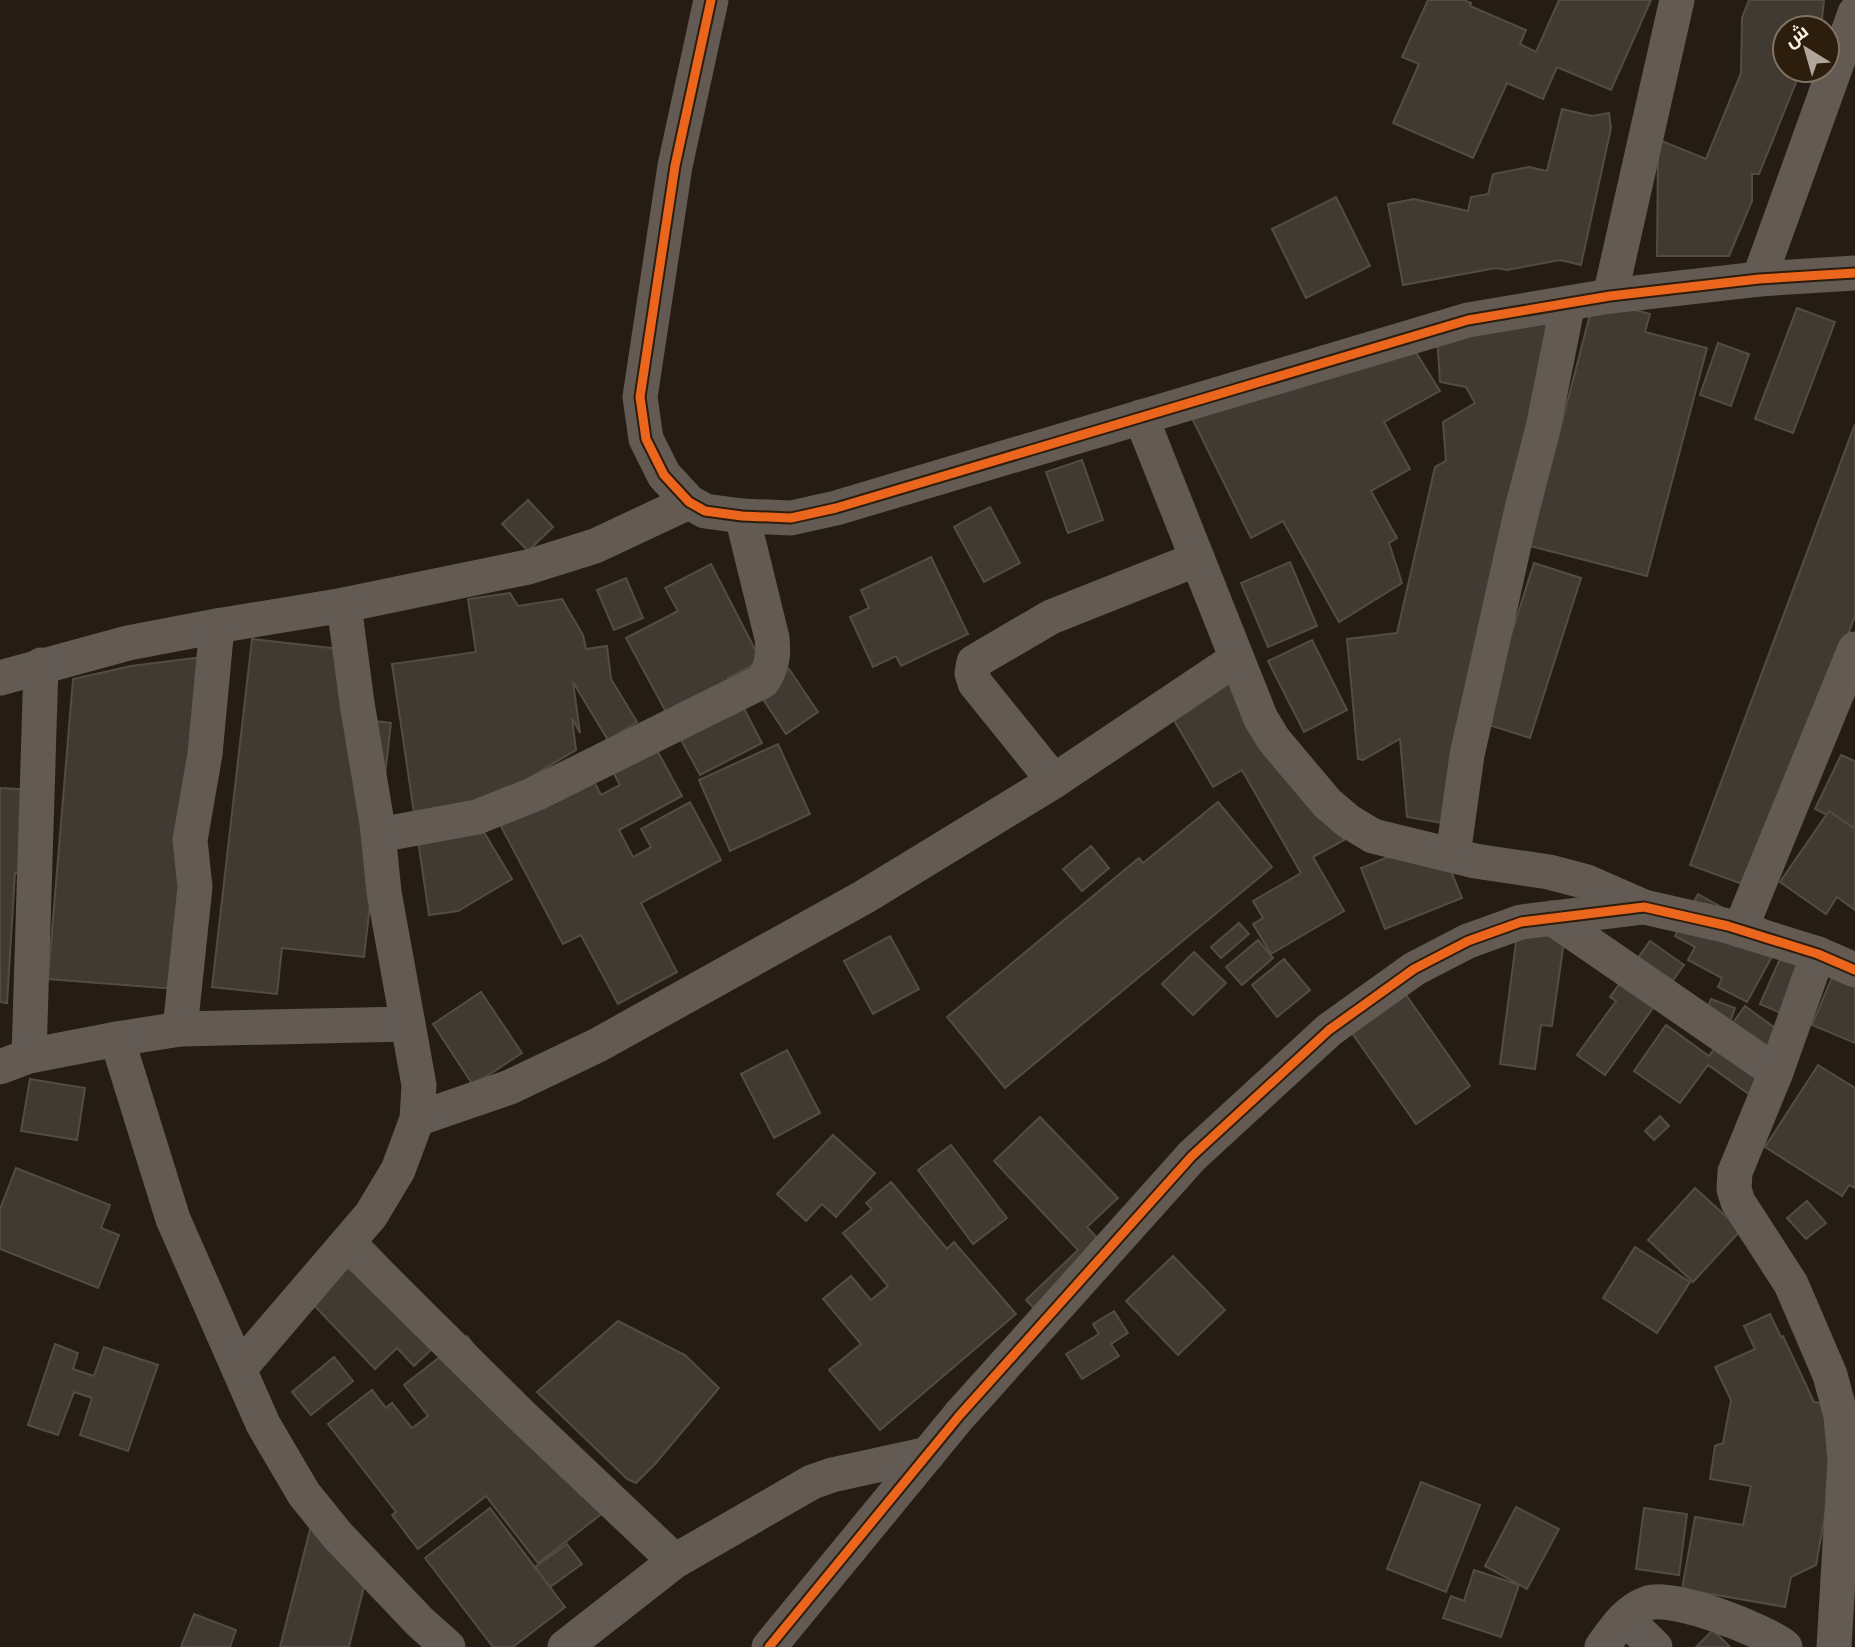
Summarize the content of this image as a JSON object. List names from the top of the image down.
{
  "north": "top left"
}
